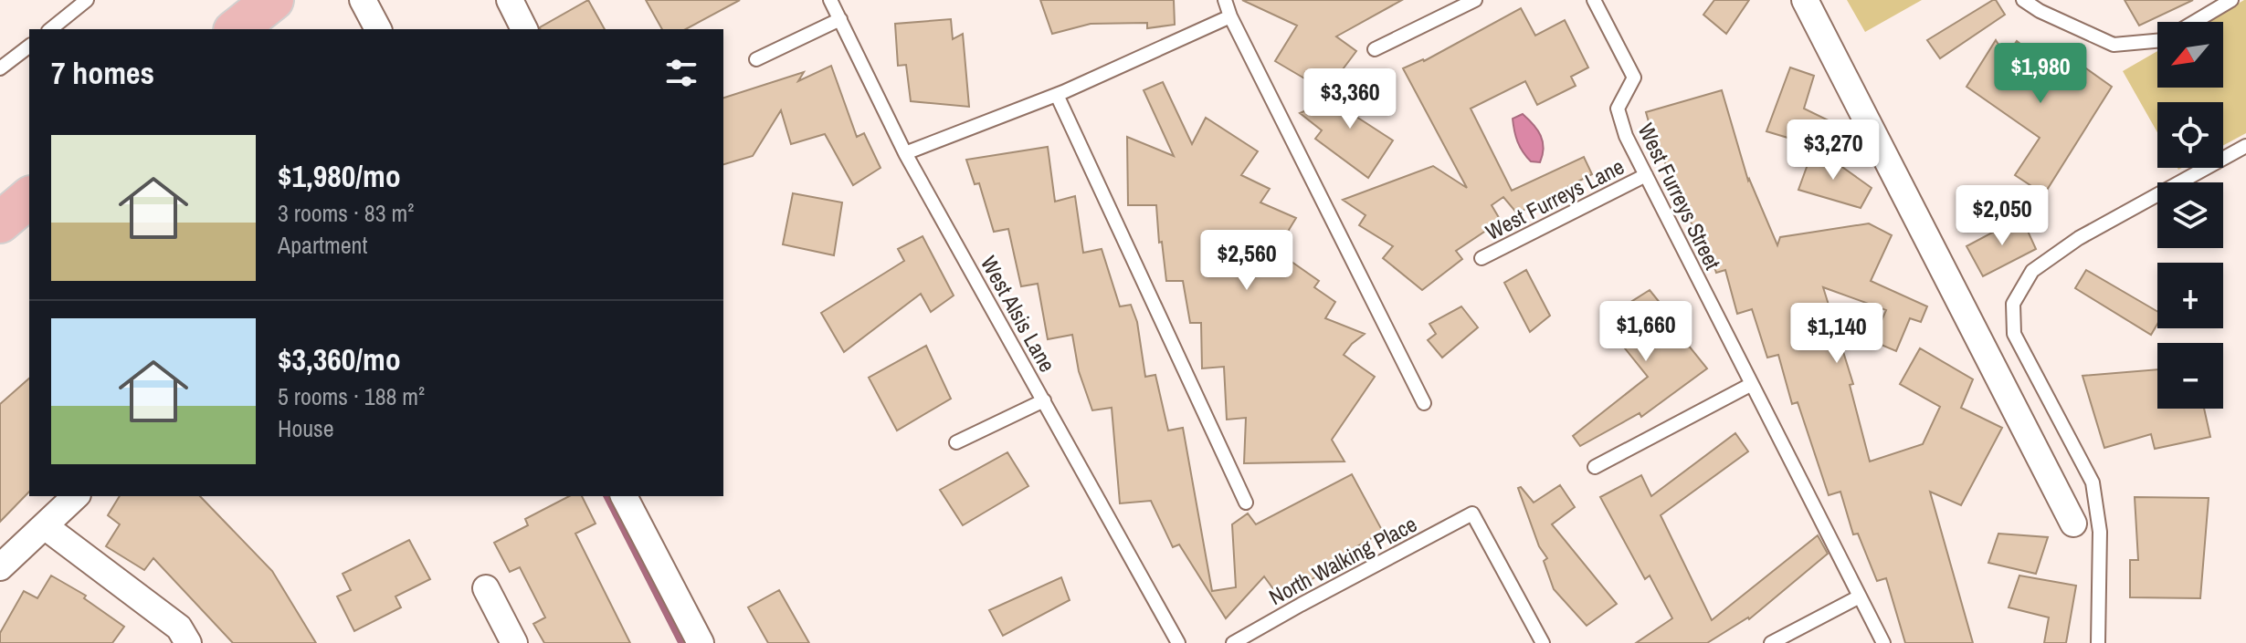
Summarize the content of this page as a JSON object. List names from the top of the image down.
{
  "streets": {
    "lane": [
      "West Furreys Street",
      "West Furreys Lane",
      "West Alsis Lane",
      "North Walking Place"
    ]
  },
  "crossings": [
    ["West Furreys Street", "West Furreys Lane"]
  ],
  "north": "bottom left",
  "page": {
    "map_buttons": ["+", "−"],
    "heading": "7 homes",
    "price": [
      "$1,980",
      "$3,360",
      "$3,270",
      "$2,050",
      "$2,560",
      "$1,660",
      "$1,140"
    ],
    "list": [
      {
        "name": "$1,980/mo",
        "note": "3 rooms · 83 m² · Apartment"
      },
      {
        "name": "$3,360/mo",
        "note": "5 rooms · 188 m² · House"
      }
    ]
  }
}
